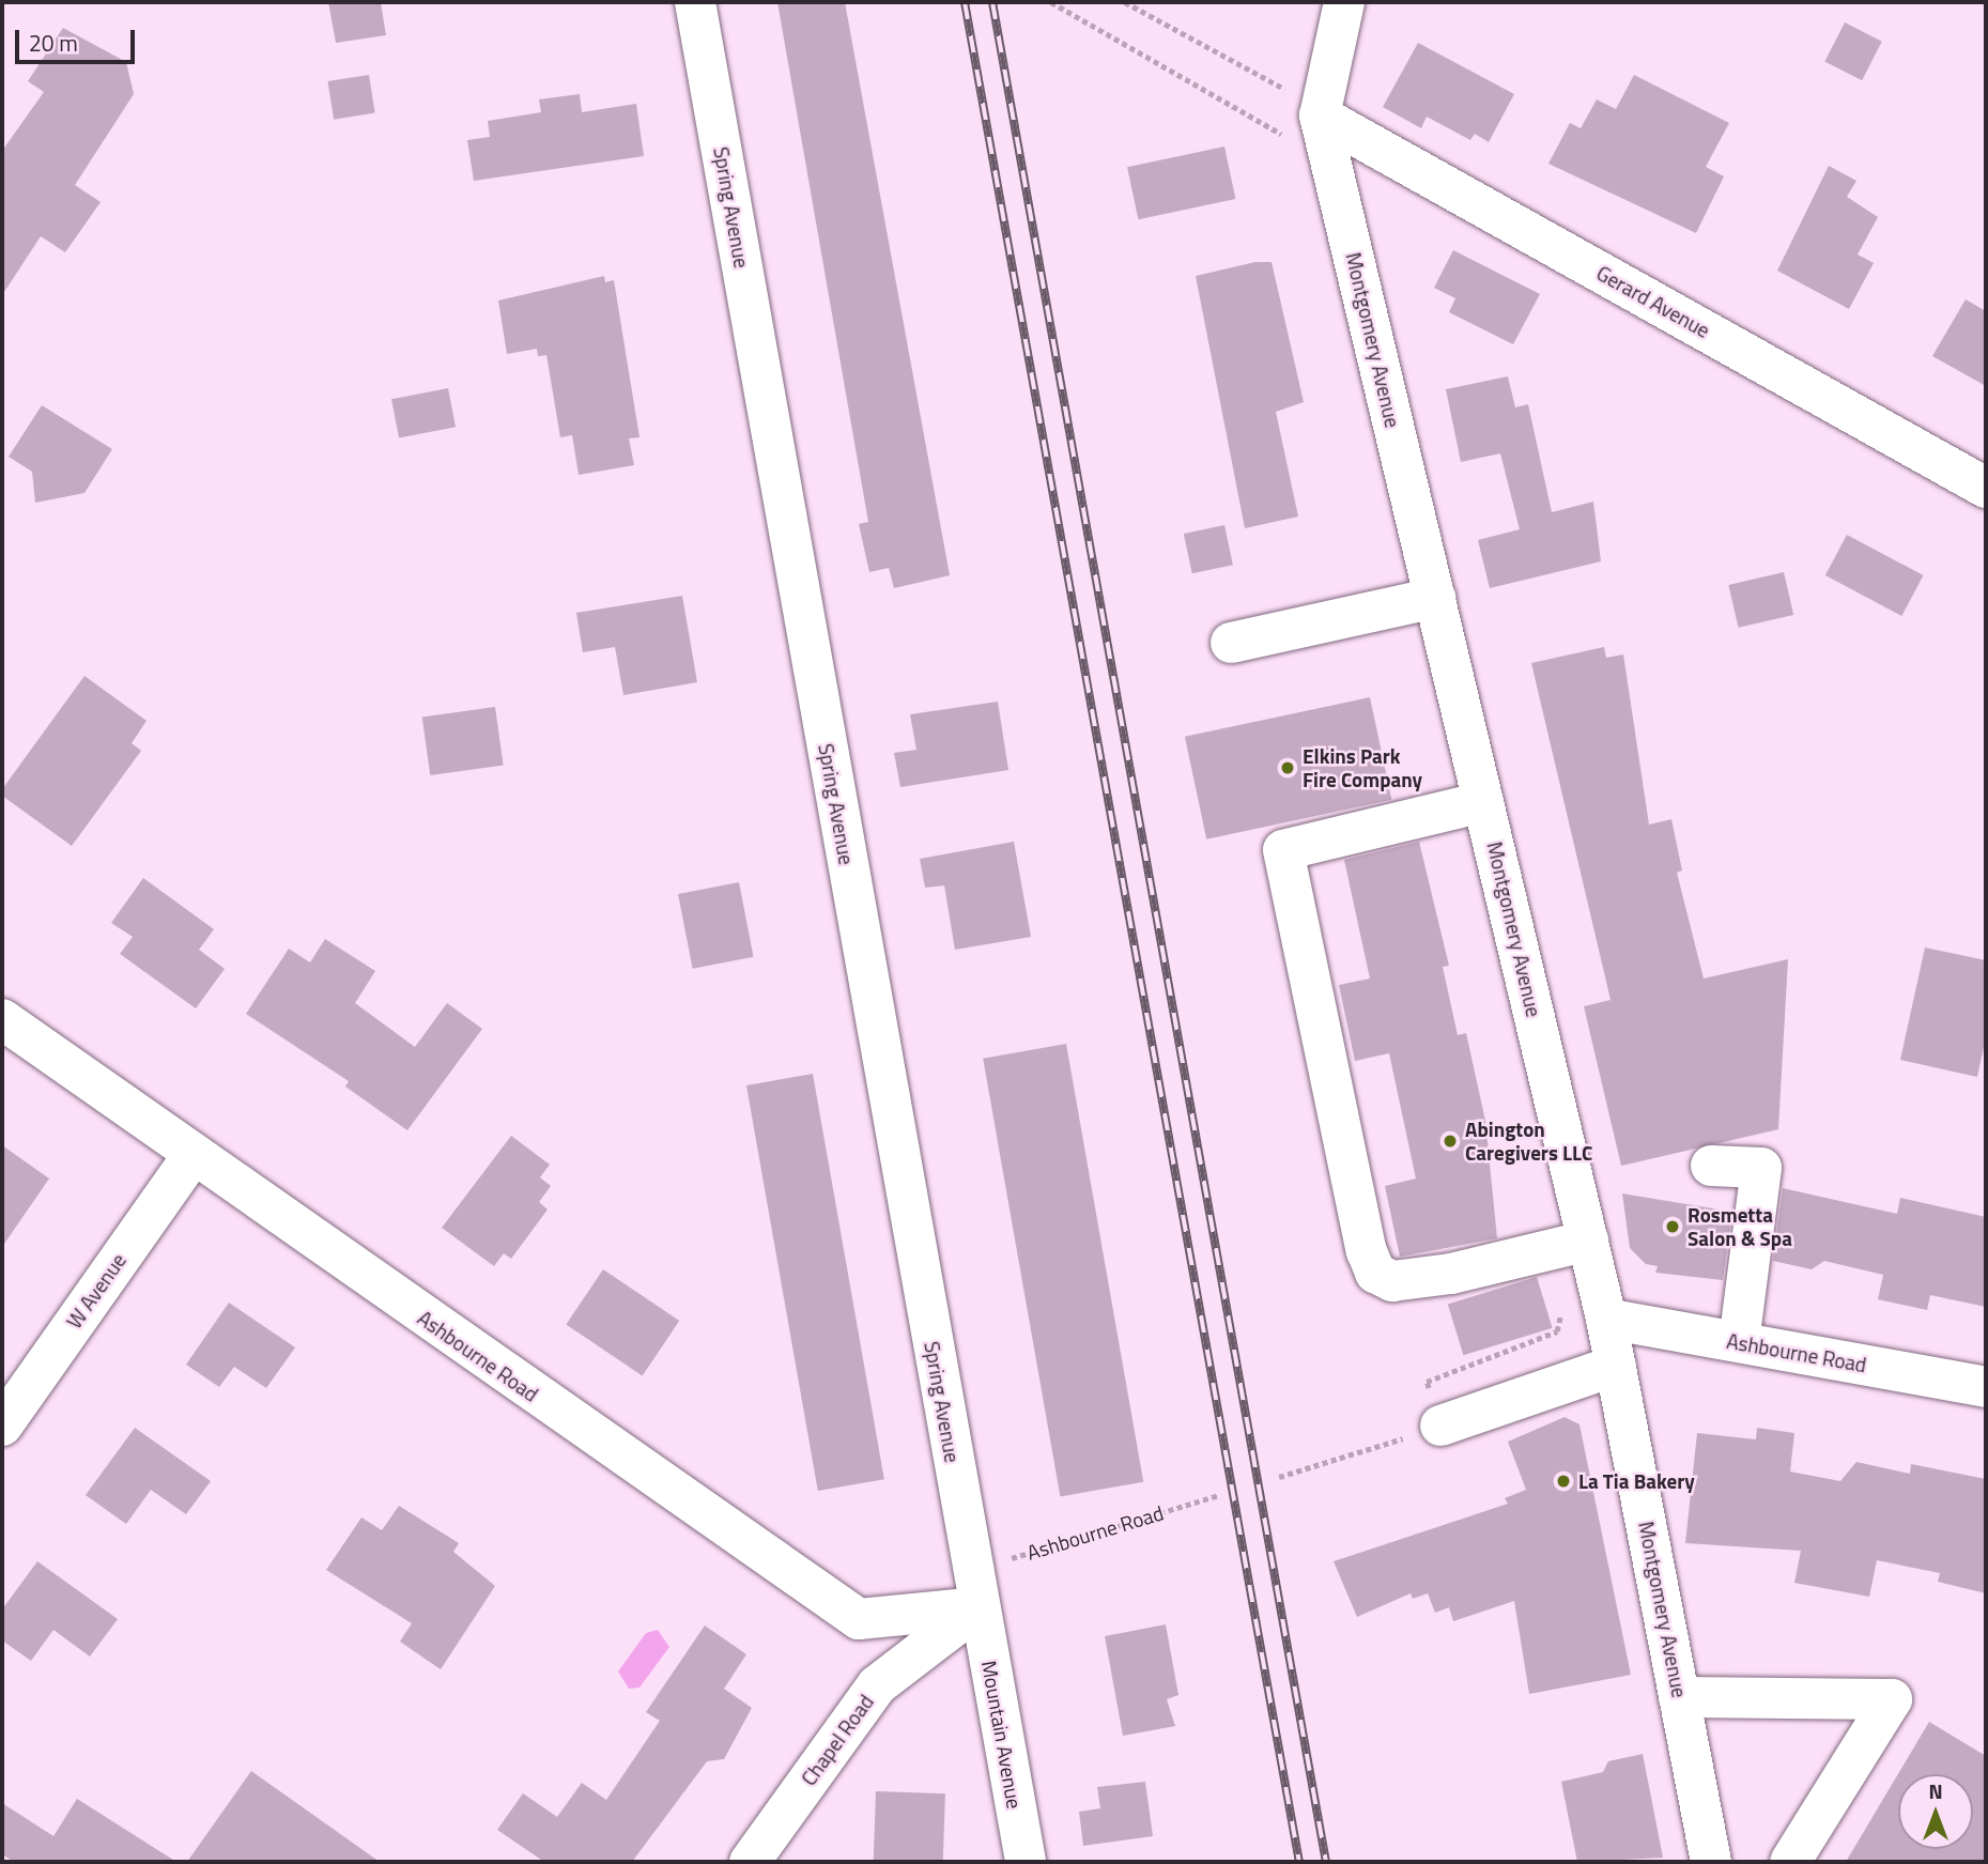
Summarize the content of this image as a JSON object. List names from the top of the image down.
{
  "streets": {
    "street": [
      "Spring Avenue",
      "Gerard Avenue",
      "Montgomery Avenue",
      "W Avenue",
      "Ashbourne Road",
      "Mountain Avenue",
      "Chapel Road"
    ]
  },
  "crossings": [
    ["Spring Avenue", "Ashbourne Road"],
    ["Spring Avenue", "Mountain Avenue"],
    ["Spring Avenue", "Chapel Road"],
    ["Gerard Avenue", "Montgomery Avenue"],
    ["Montgomery Avenue", "Ashbourne Road"],
    ["W Avenue", "Ashbourne Road"],
    ["Ashbourne Road", "Mountain Avenue"],
    ["Ashbourne Road", "Chapel Road"],
    ["Mountain Avenue", "Chapel Road"]
  ],
  "places": [
    "Elkins Park Fire Company",
    "Abington Caregivers LLC",
    "Rosmetta Salon & Spa",
    "La Tia Bakery"
  ],
  "scale_bar": "20 m",
  "north": "top"
}
